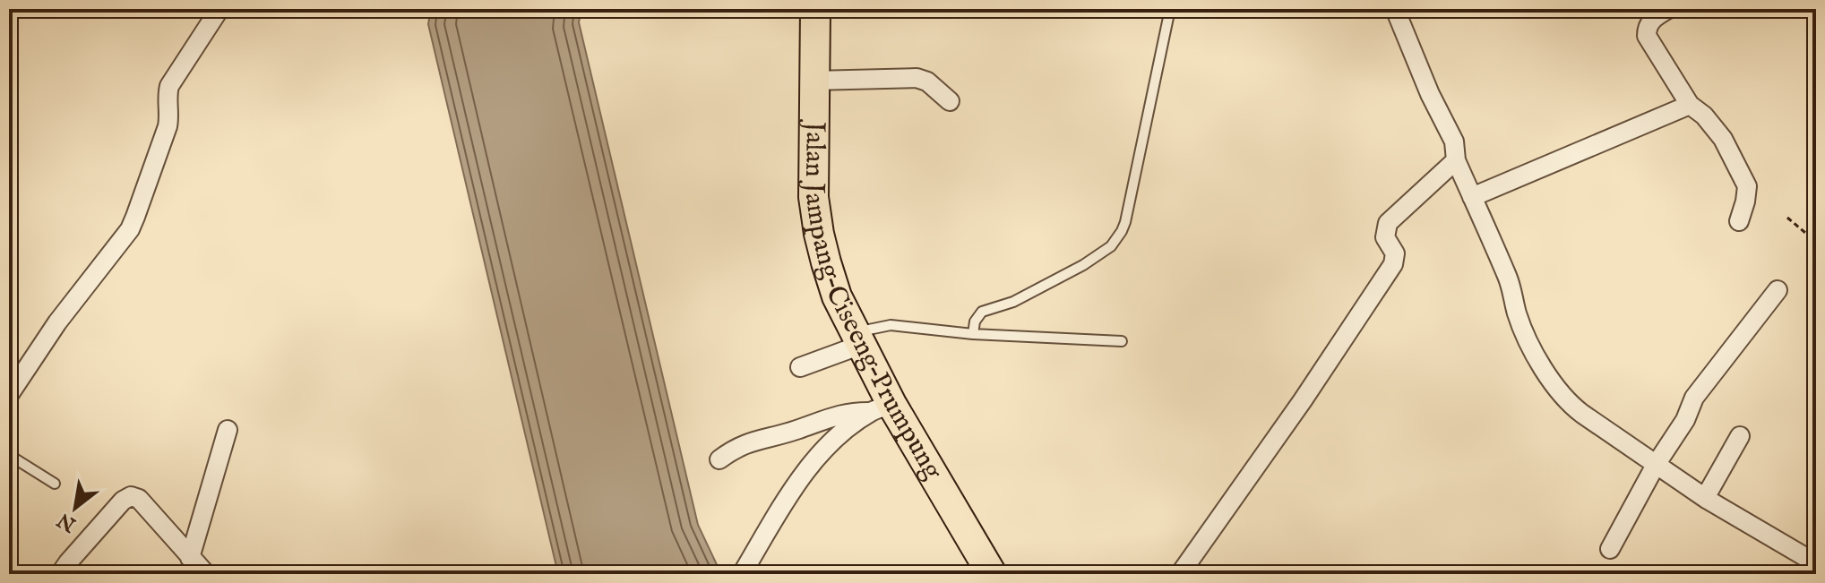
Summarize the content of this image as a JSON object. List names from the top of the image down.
{
  "streets": {
    "main road": ["Jalan Jampang–Ciseeng–Prumpung"]
  },
  "north": "bottom left"
}
